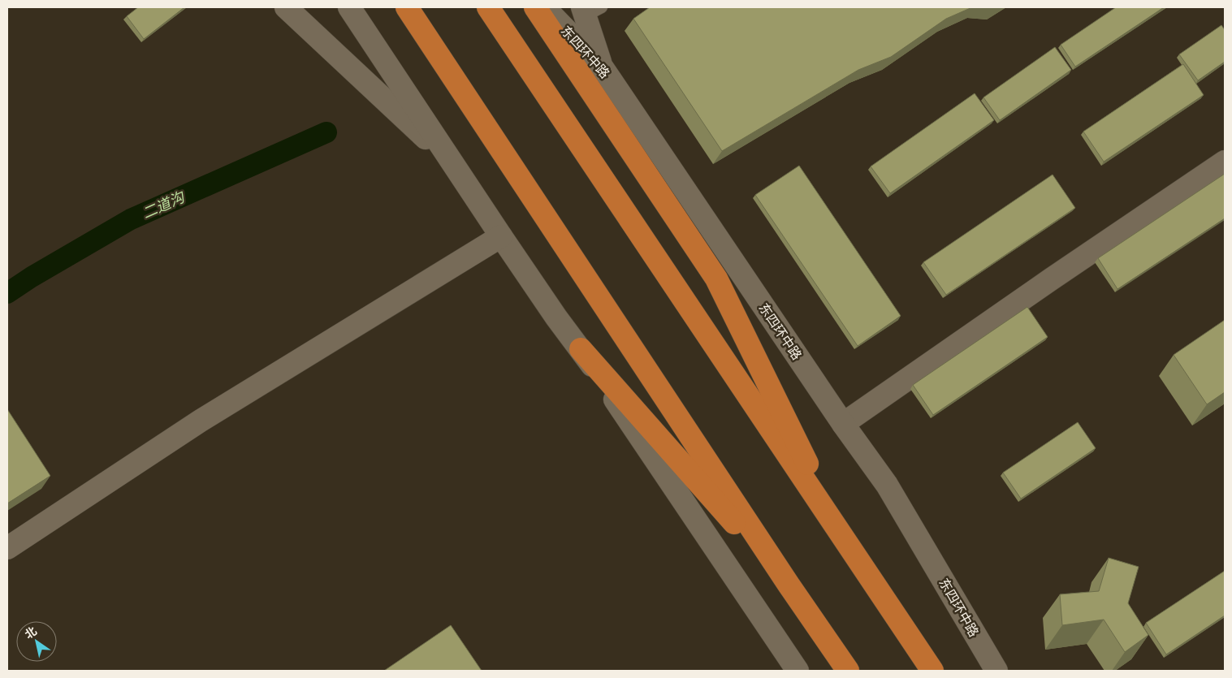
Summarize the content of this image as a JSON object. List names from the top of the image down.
{
  "streets": {
    "street": ["东四环中路"]
  },
  "water": ["二道沟"],
  "north": "top left"
}
